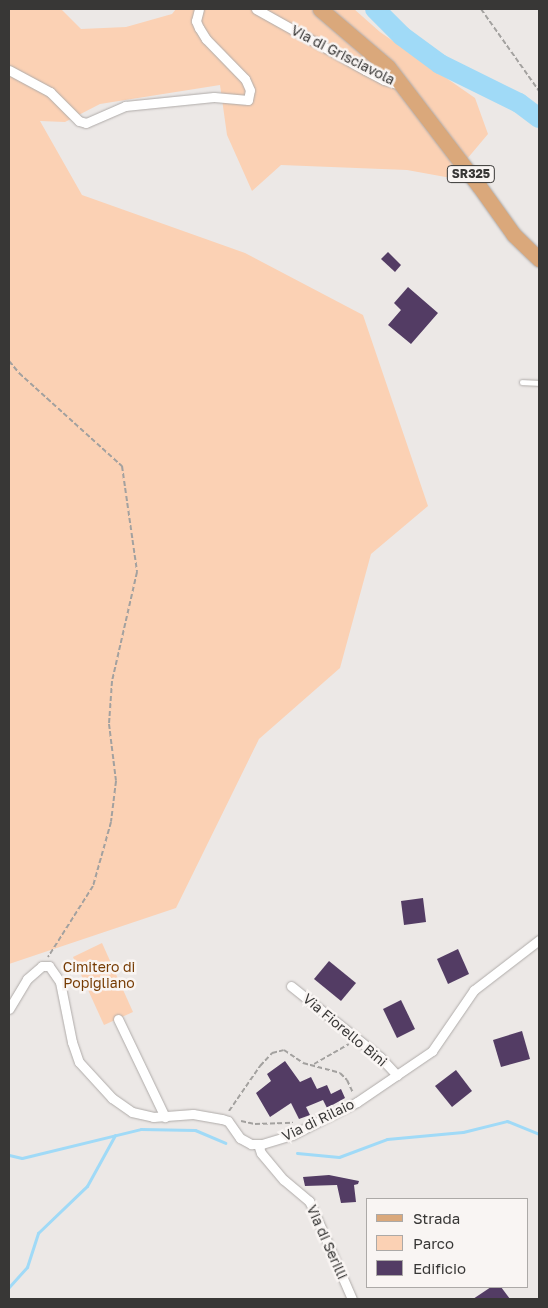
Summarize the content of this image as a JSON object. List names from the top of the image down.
{
  "streets": {
    "main road": ["SR325"],
    "street": [
      "Via di Grisciavola",
      "Via Fiorello Bini",
      "Via di Rilaio",
      "Via di Serilli"
    ]
  },
  "crossings": [
    ["Via di Grisciavola", "SR325"],
    ["Via Fiorello Bini", "Via di Rilaio"],
    ["Via di Rilaio", "Via di Serilli"]
  ],
  "parks": ["Cimitero di Popigliano"],
  "legend": ["Strada", "Parco", "Edificio"]
}
